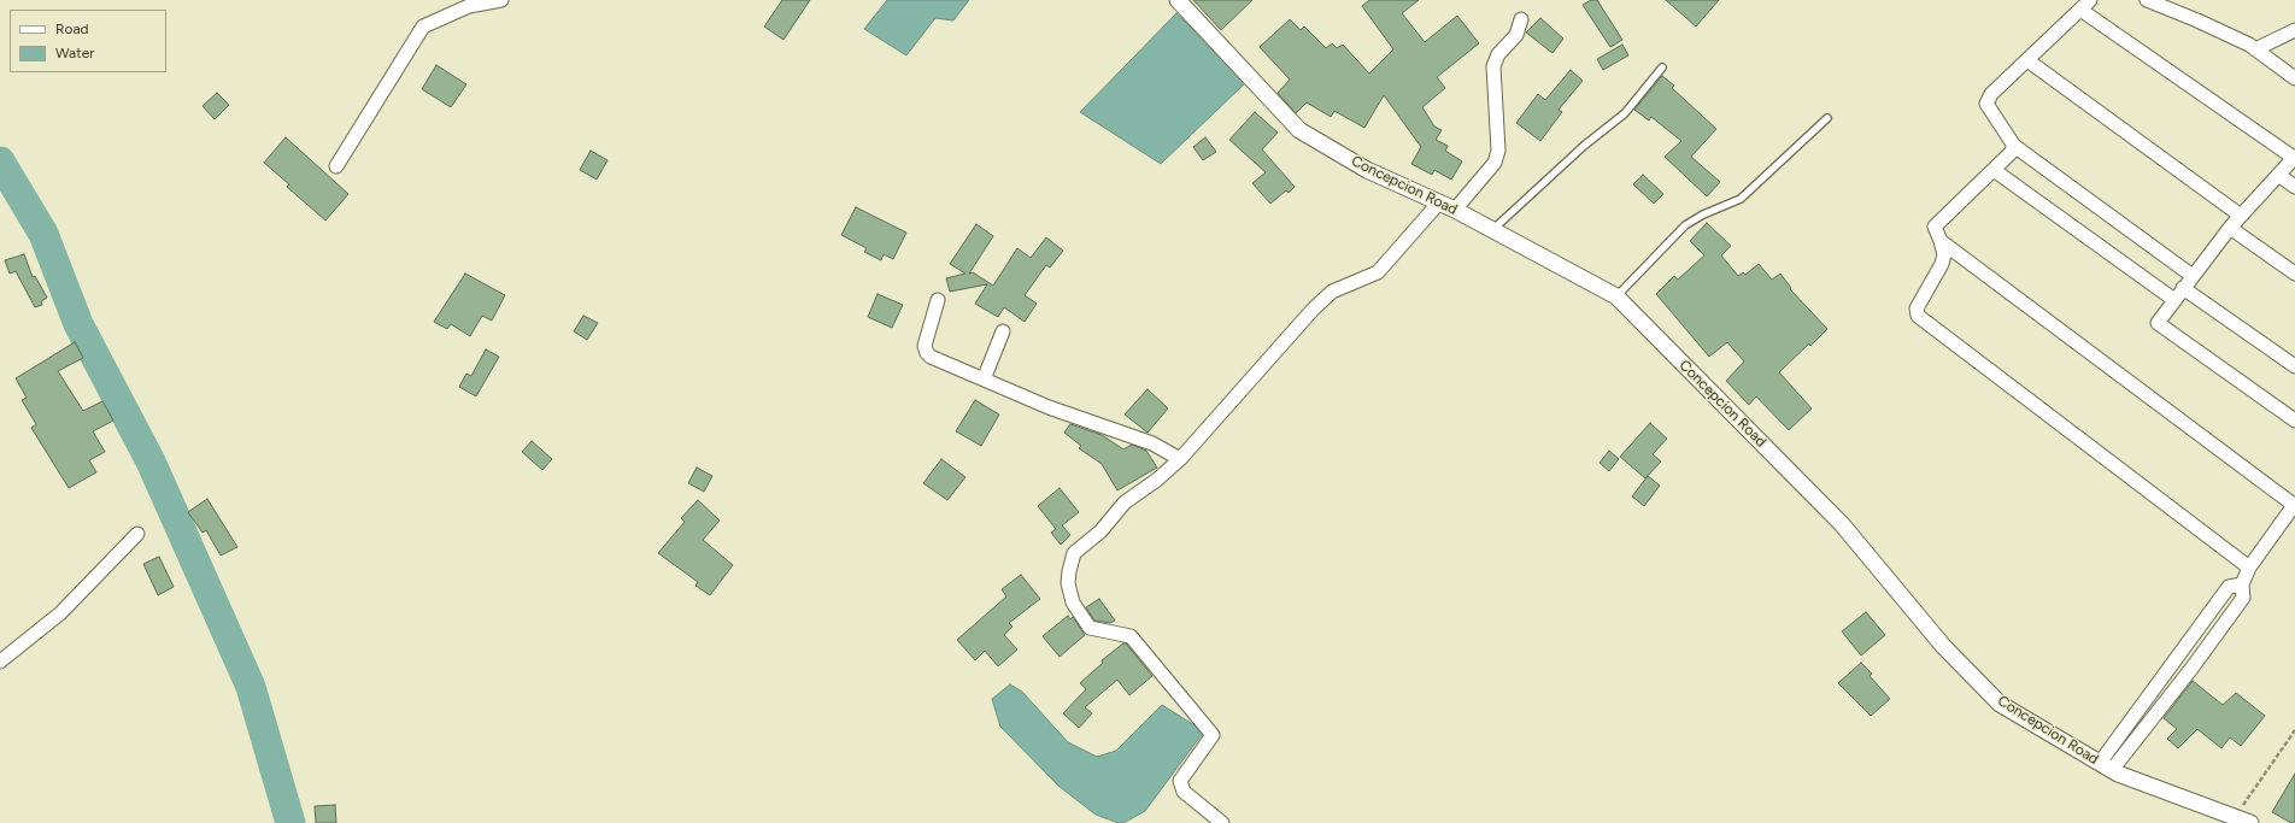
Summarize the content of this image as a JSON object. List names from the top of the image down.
{
  "streets": {
    "street": ["Concepcion Road"]
  },
  "legend": ["Road", "Water"]
}
